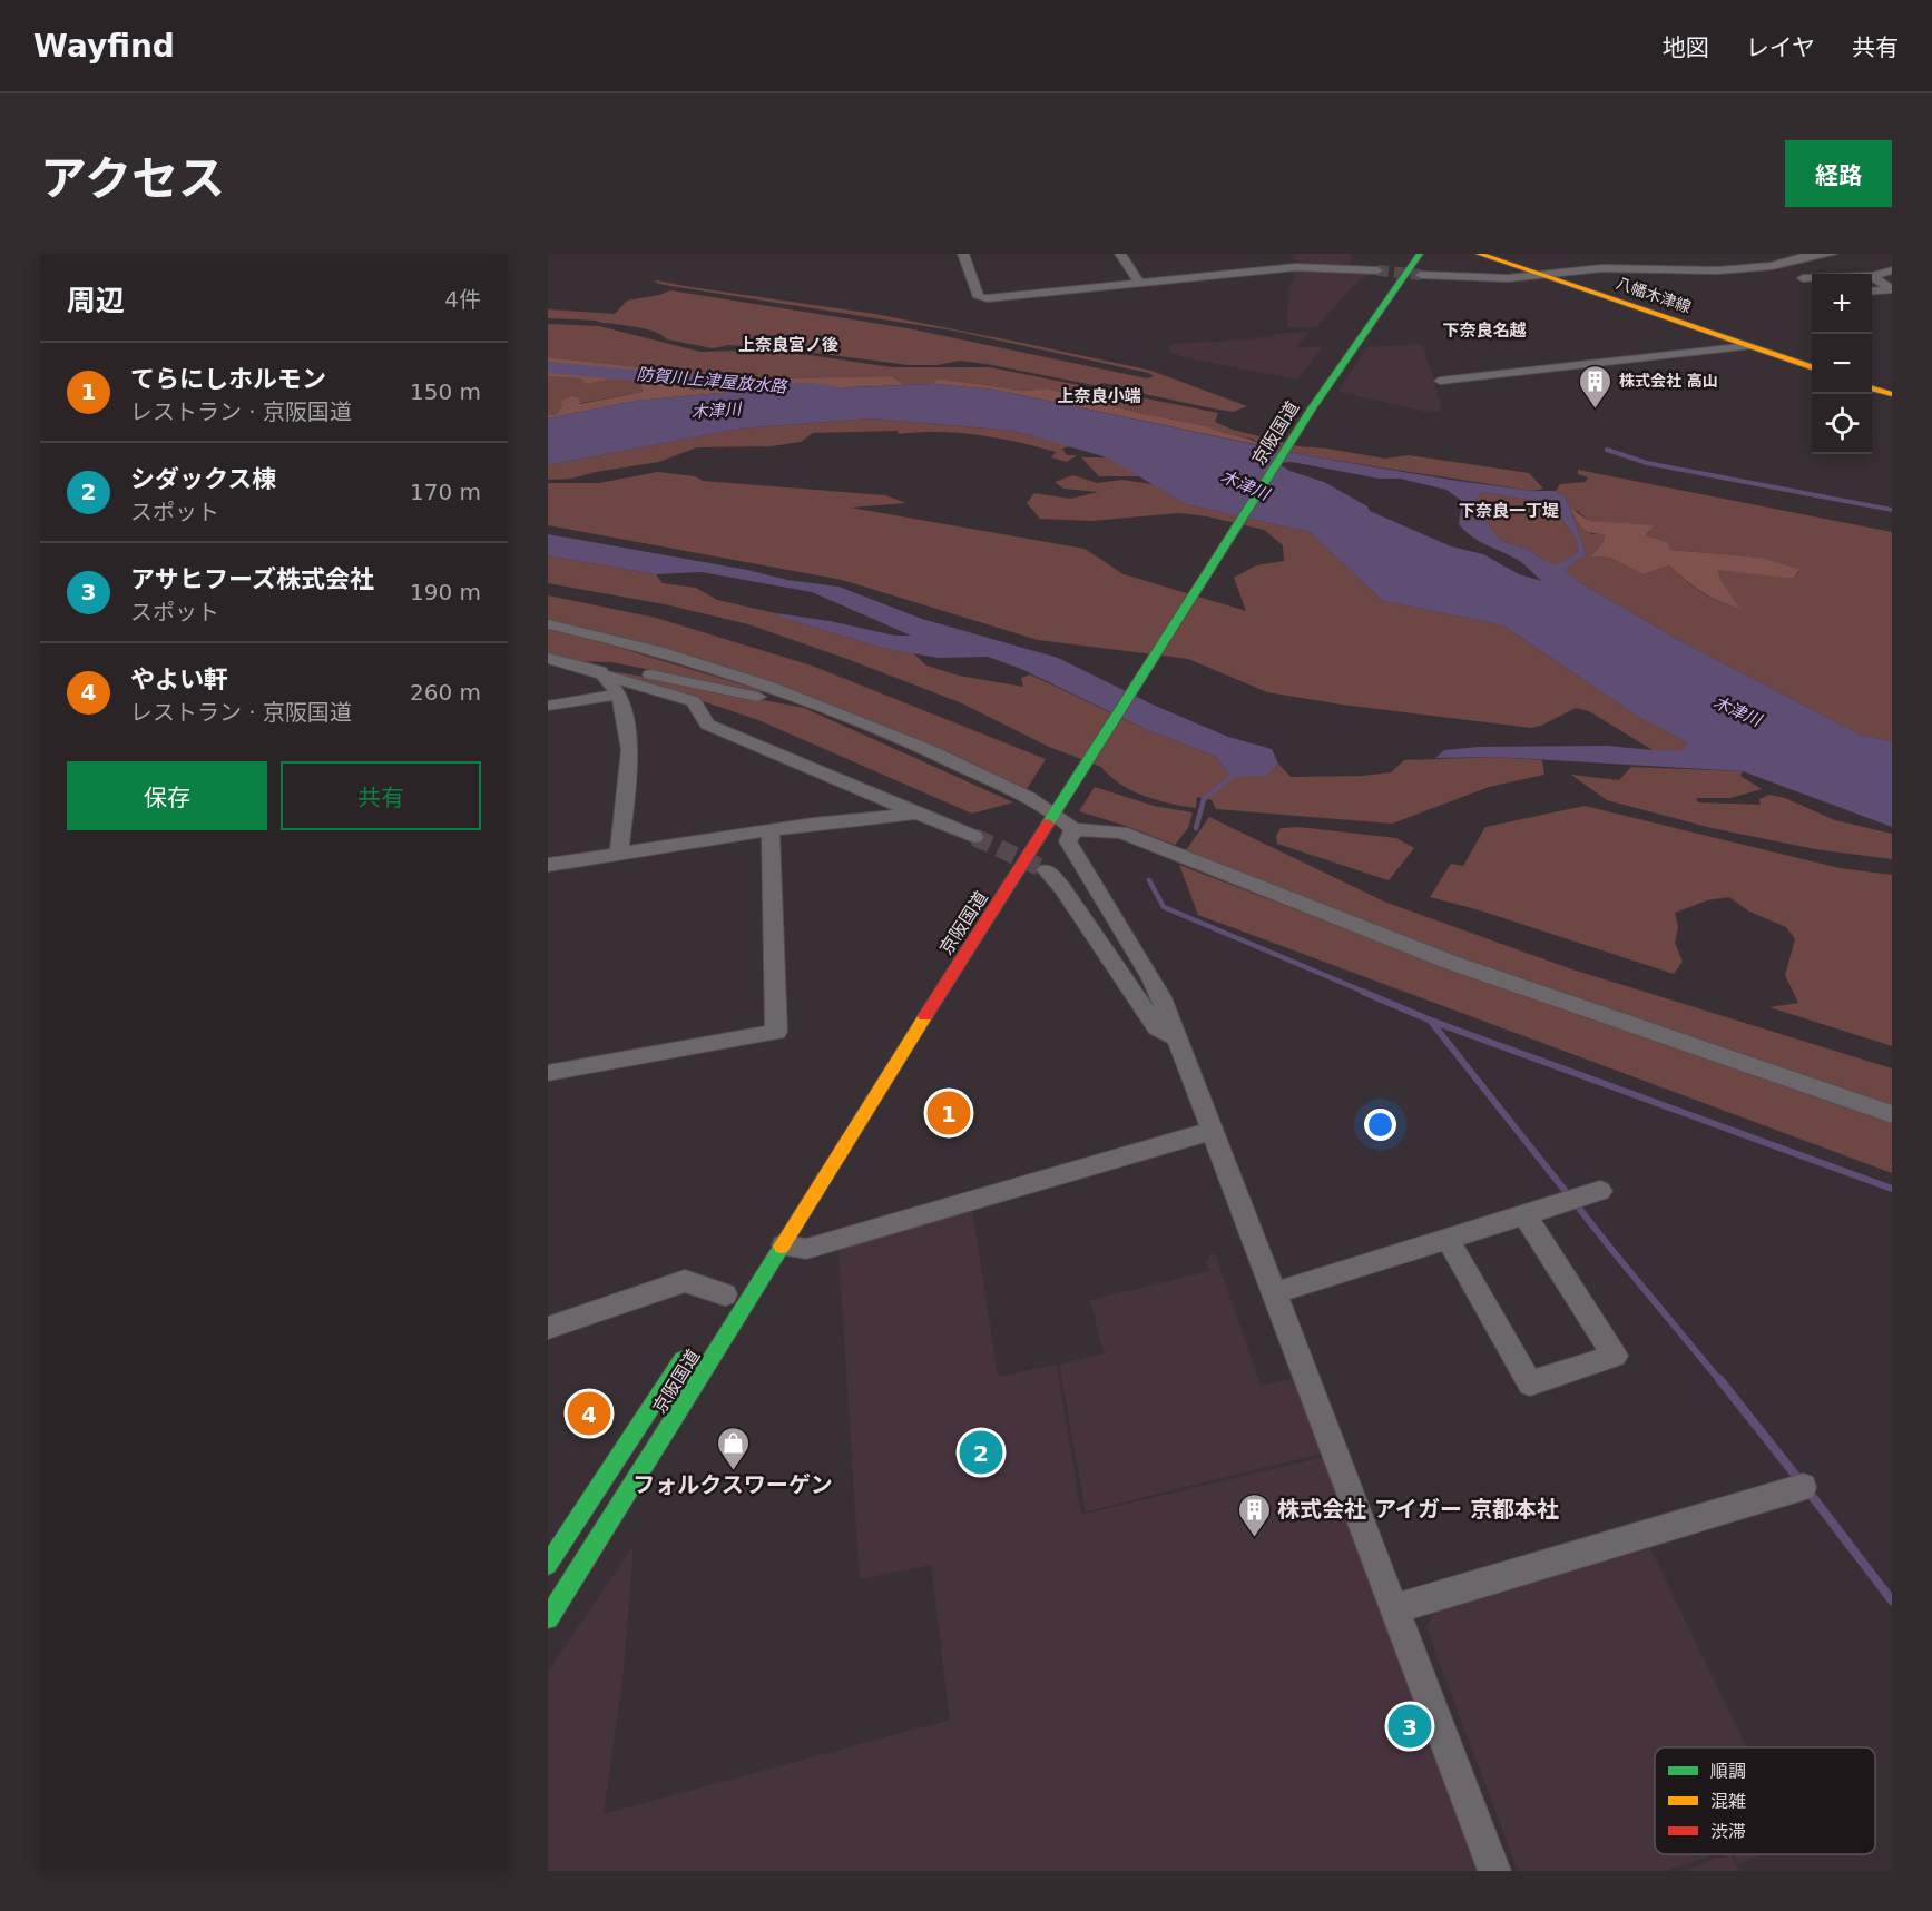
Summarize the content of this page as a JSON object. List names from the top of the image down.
{
  "streets": {
    "main road": ["八幡木津線", "京阪国道"]
  },
  "districts": [
    "下奈良名越",
    "上奈良宮ノ後",
    "上奈良小端",
    "下奈良一丁堤"
  ],
  "water": ["防賀川上津屋放水路", "木津川"],
  "places": {
    "building": ["株式会社 高山", "株式会社 アイガー 京都本社"],
    "shop": ["フォルクスワーゲン"]
  },
  "legend": ["順調", "混雑", "渋滞"],
  "page": {
    "header": "Wayfind",
    "nav": ["地図", "レイヤ", "共有"],
    "title": "アクセス",
    "buttons": [
      "経路",
      ["保存", "共有"]
    ],
    "heading": ["周辺", "4件"],
    "map_buttons": ["+", "−"],
    "list": [
      {
        "mark": "1",
        "name": "てらにしホルモン",
        "note": "レストラン · 京阪国道",
        "value": "150 m"
      },
      {
        "mark": "2",
        "name": "シダックス棟",
        "note": "スポット",
        "value": "170 m"
      },
      {
        "mark": "3",
        "name": "アサヒフーズ株式会社",
        "note": "スポット",
        "value": "190 m"
      },
      {
        "mark": "4",
        "name": "やよい軒",
        "note": "レストラン · 京阪国道",
        "value": "260 m"
      }
    ],
    "pins": [
      "1",
      "4",
      "2",
      "3"
    ]
  }
}
